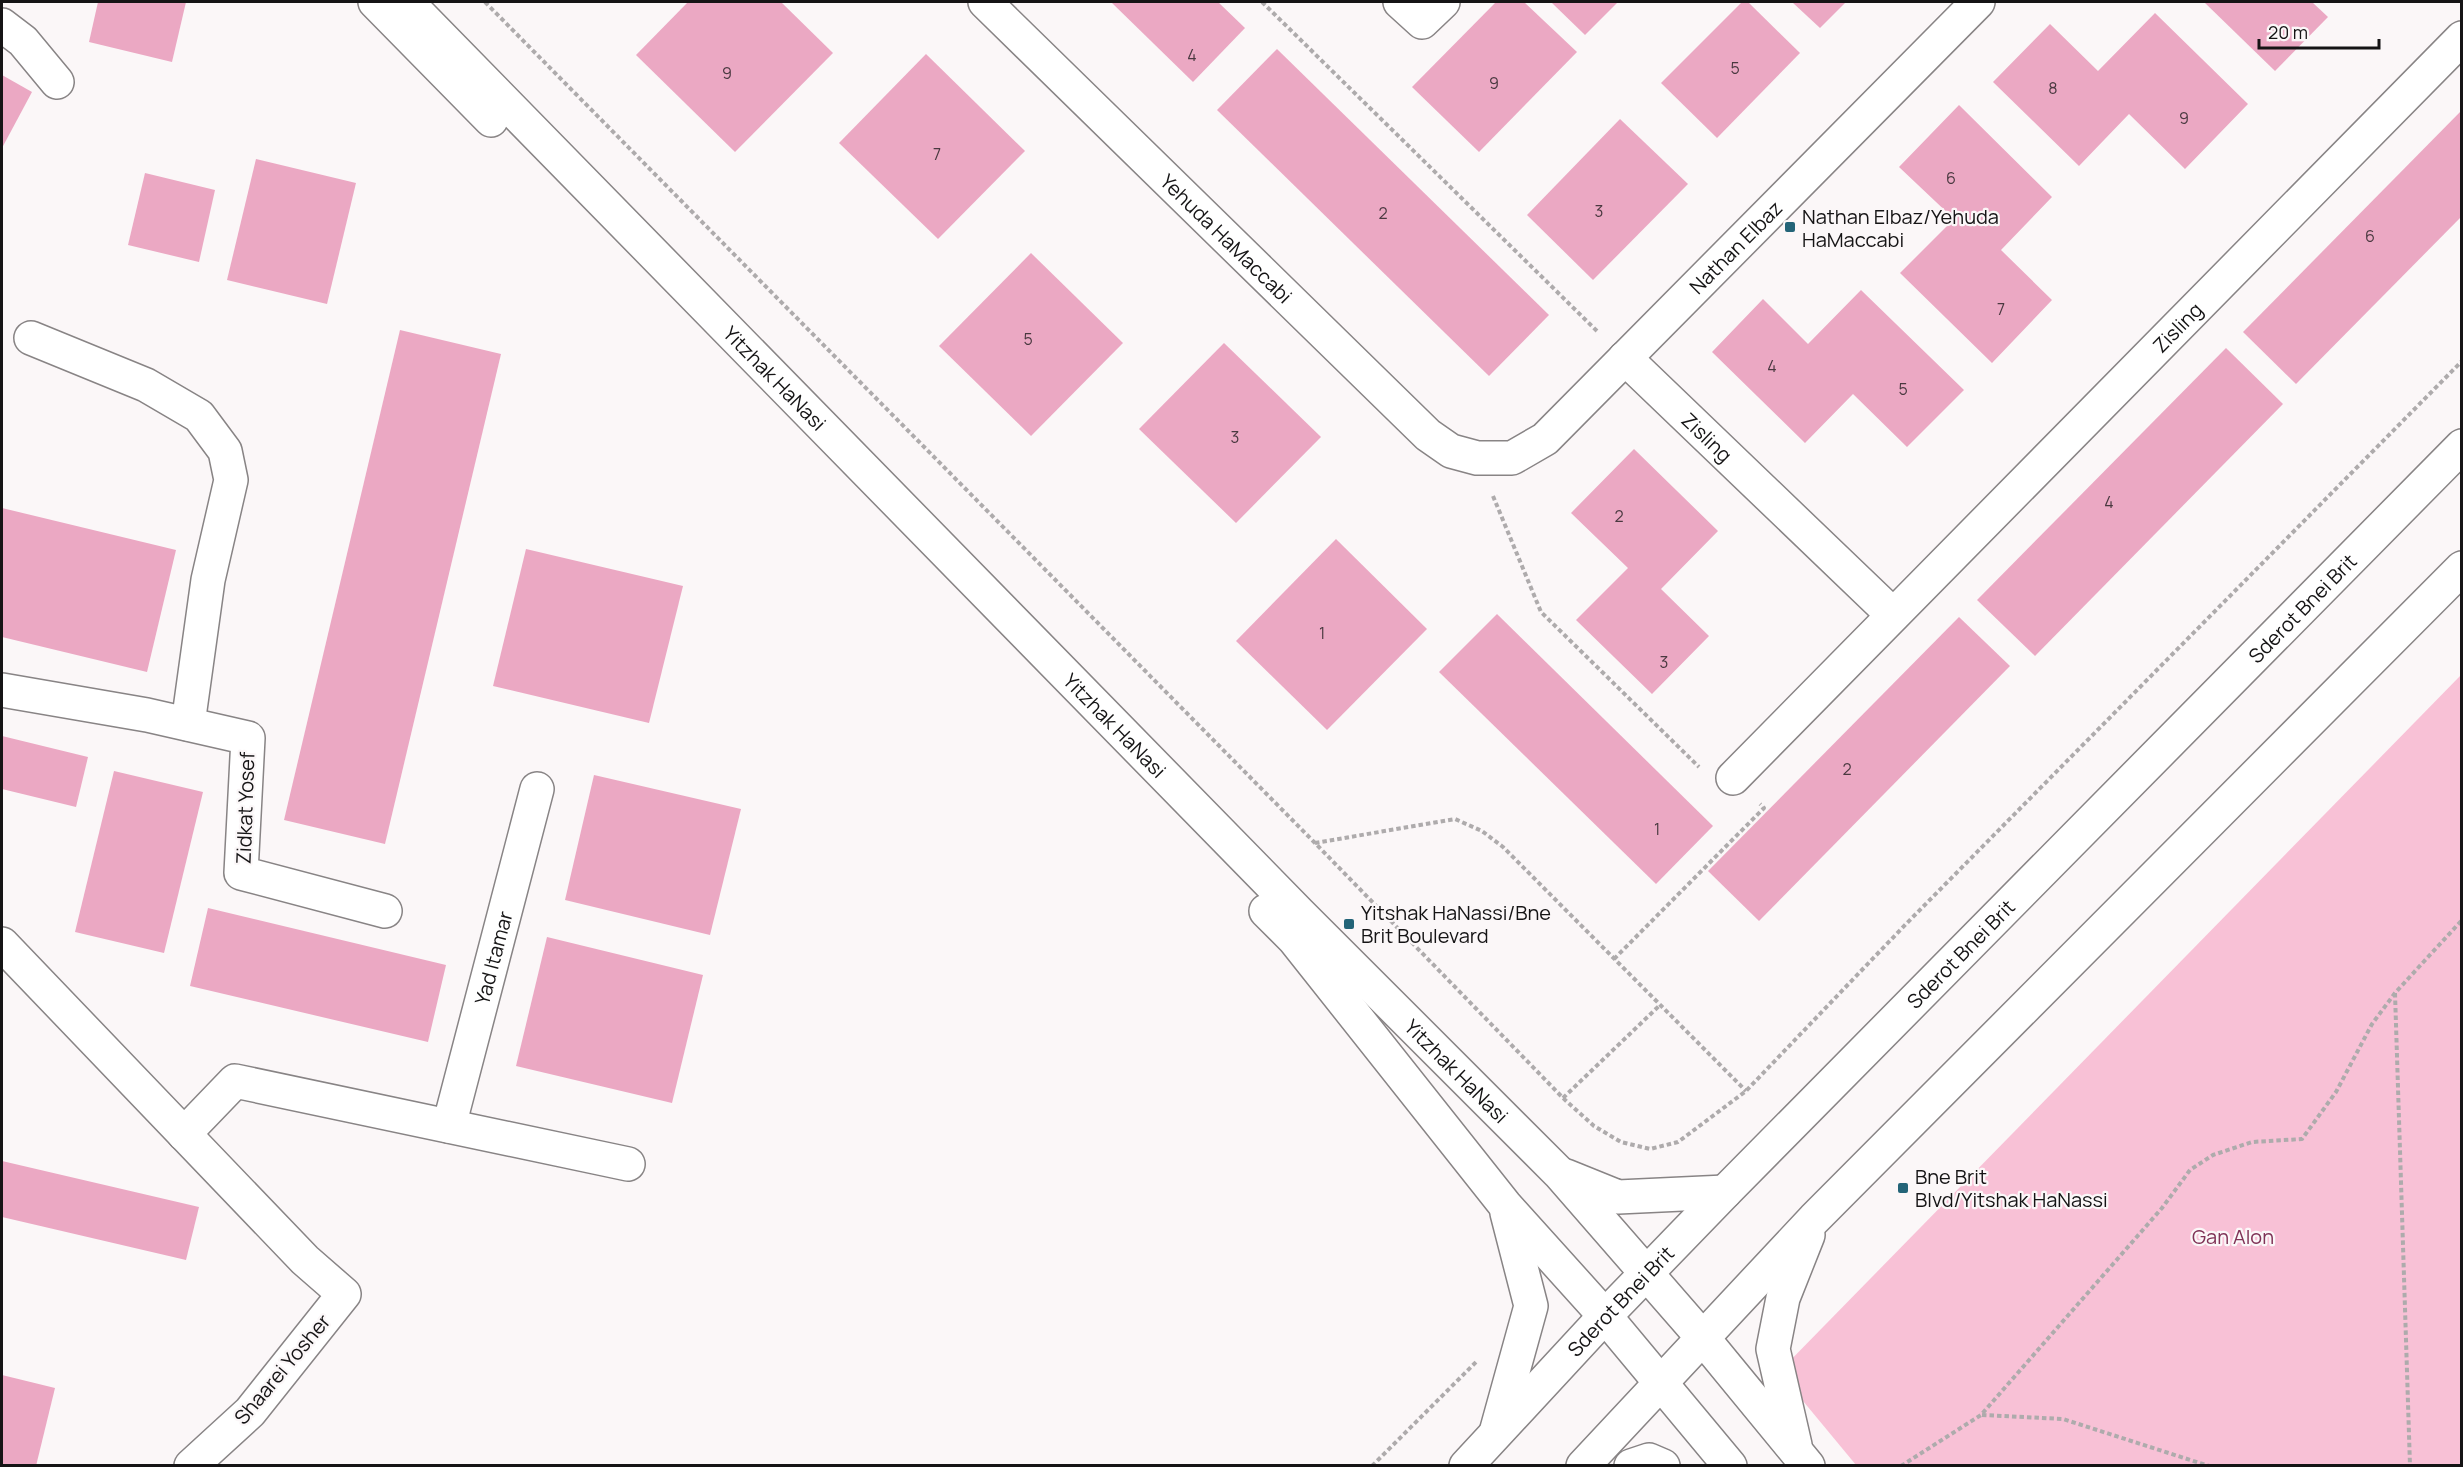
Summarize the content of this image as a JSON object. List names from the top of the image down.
{
  "streets": {
    "main road": [
      "Yehuda HaMaccabi",
      "Nathan Elbaz",
      "Zisling",
      "Yitzhak HaNasi",
      "Sderot Bnei Brit",
      "Zidkat Yosef",
      "Yad Itamar",
      "Shaarei Yosher"
    ]
  },
  "crossings": [
    ["Yehuda HaMaccabi", "Nathan Elbaz"],
    ["Nathan Elbaz", "Zisling"],
    ["Yitzhak HaNasi", "Sderot Bnei Brit"]
  ],
  "parks": ["Gan Alon"],
  "places": {
    "transit": ["Nathan Elbaz/Yehuda HaMaccabi", "Yitshak HaNassi/Bne Brit Boulevard", "Bne Brit Blvd/Yitshak HaNassi"]
  },
  "house_numbers": [
    "4",
    "5",
    "9",
    "9",
    "8",
    "9",
    "7",
    "6",
    "3",
    "2",
    "6",
    "7",
    "5",
    "4",
    "5",
    "3",
    "4",
    "2",
    "1",
    "3",
    "2",
    "1"
  ],
  "scale_bar": "20 m"
}
